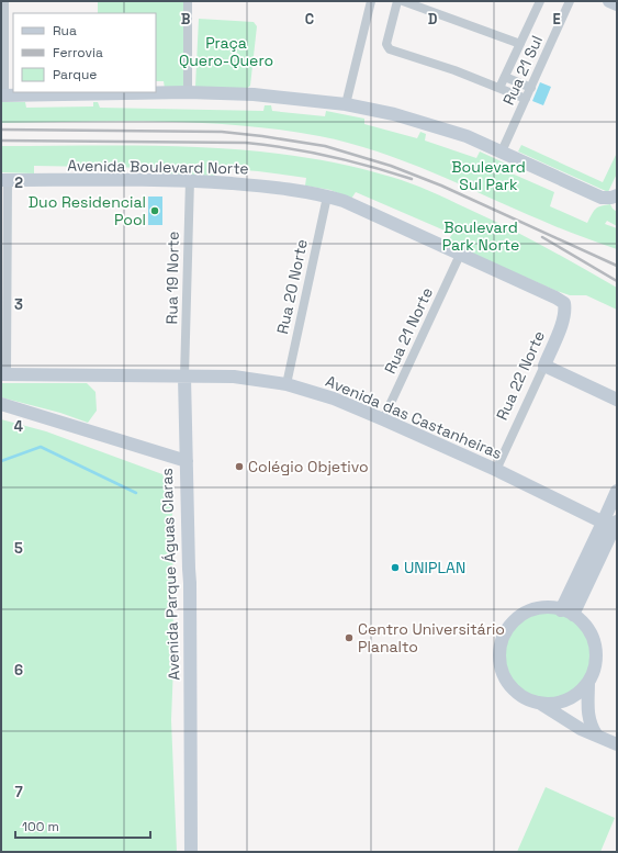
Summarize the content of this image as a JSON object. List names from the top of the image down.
{
  "streets": {
    "street": [
      "Rua 21 Sul",
      "Avenida Boulevard Norte",
      "Rua 19 Norte",
      "Rua 20 Norte",
      "Rua 21 Norte",
      "Rua 22 Norte",
      "Avenida das Castanheiras",
      "Avenida Parque Águas Claras"
    ]
  },
  "crossings": [
    ["Avenida Boulevard Norte", "Rua 19 Norte"],
    ["Avenida Boulevard Norte", "Rua 20 Norte"],
    ["Avenida Boulevard Norte", "Rua 21 Norte"],
    ["Avenida Boulevard Norte", "Rua 22 Norte"],
    ["Rua 19 Norte", "Avenida das Castanheiras"],
    ["Rua 20 Norte", "Avenida das Castanheiras"],
    ["Rua 21 Norte", "Avenida das Castanheiras"],
    ["Rua 22 Norte", "Avenida das Castanheiras"]
  ],
  "parks": ["Praça Quero-Quero", "Boulevard Sul Park", "Boulevard Park Norte"],
  "places": [
    "Duo Residencial Pool",
    "Colégio Objetivo",
    "UNIPLAN",
    "Centro Universitário Planalto"
  ],
  "legend": ["Rua", "Ferrovia", "Parque"],
  "scale_bar": "100 m",
  "grid": {
    "columns": [
      "B",
      "C",
      "D",
      "E"
    ],
    "rows": [
      "2",
      "3",
      "4",
      "5",
      "6",
      "7"
    ]
  }
}
